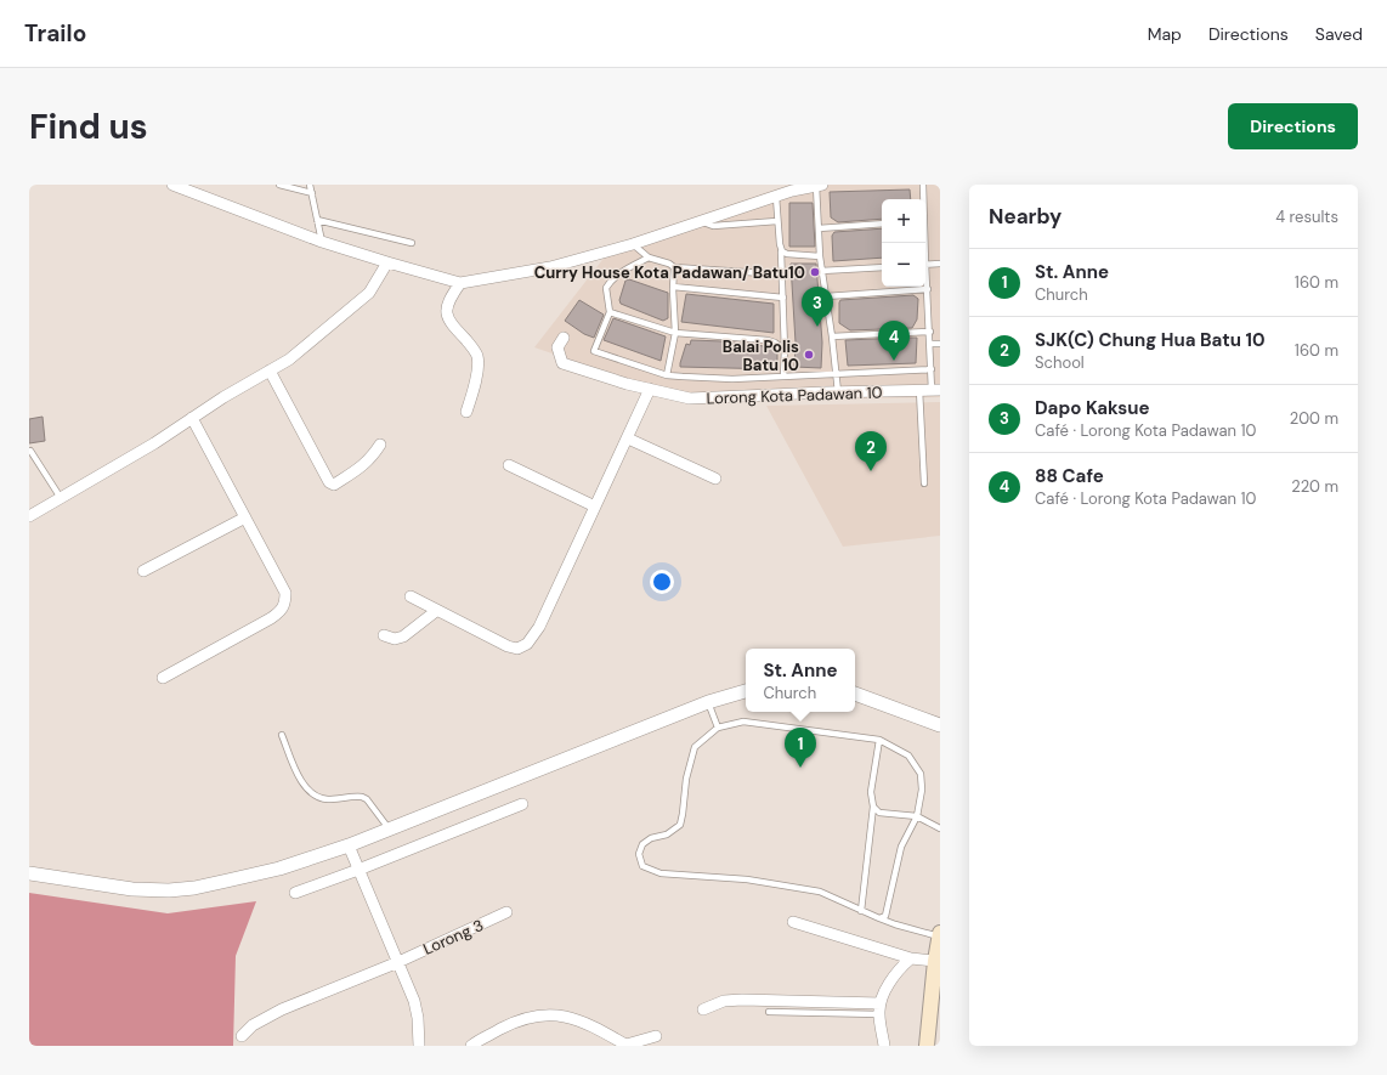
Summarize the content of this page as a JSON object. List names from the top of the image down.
{
  "streets": {
    "street": ["Lorong Kota Padawan 10", "Lorong 3"]
  },
  "places": ["Curry House Kota Padawan/ Batu10", "Balai Polis Batu 10"],
  "page": {
    "header": "Trailo",
    "nav": ["Map", "Directions", "Saved"],
    "buttons": "Directions",
    "title": "Find us",
    "heading": ["Nearby", "4 results"],
    "map_buttons": ["+", "−"],
    "list": [
      {
        "mark": "1",
        "name": "St. Anne",
        "note": "Church",
        "value": "160 m"
      },
      {
        "mark": "2",
        "name": "SJK(C) Chung Hua Batu 10",
        "note": "School",
        "value": "160 m"
      },
      {
        "mark": "3",
        "name": "Dapo Kaksue",
        "note": "Café · Lorong Kota Padawan 10",
        "value": "200 m"
      },
      {
        "mark": "4",
        "name": "88 Cafe",
        "note": "Café · Lorong Kota Padawan 10",
        "value": "220 m"
      }
    ],
    "pins": [
      "3",
      "4",
      "2",
      "1"
    ],
    "popup": ["St. Anne", "Church"]
  }
}
